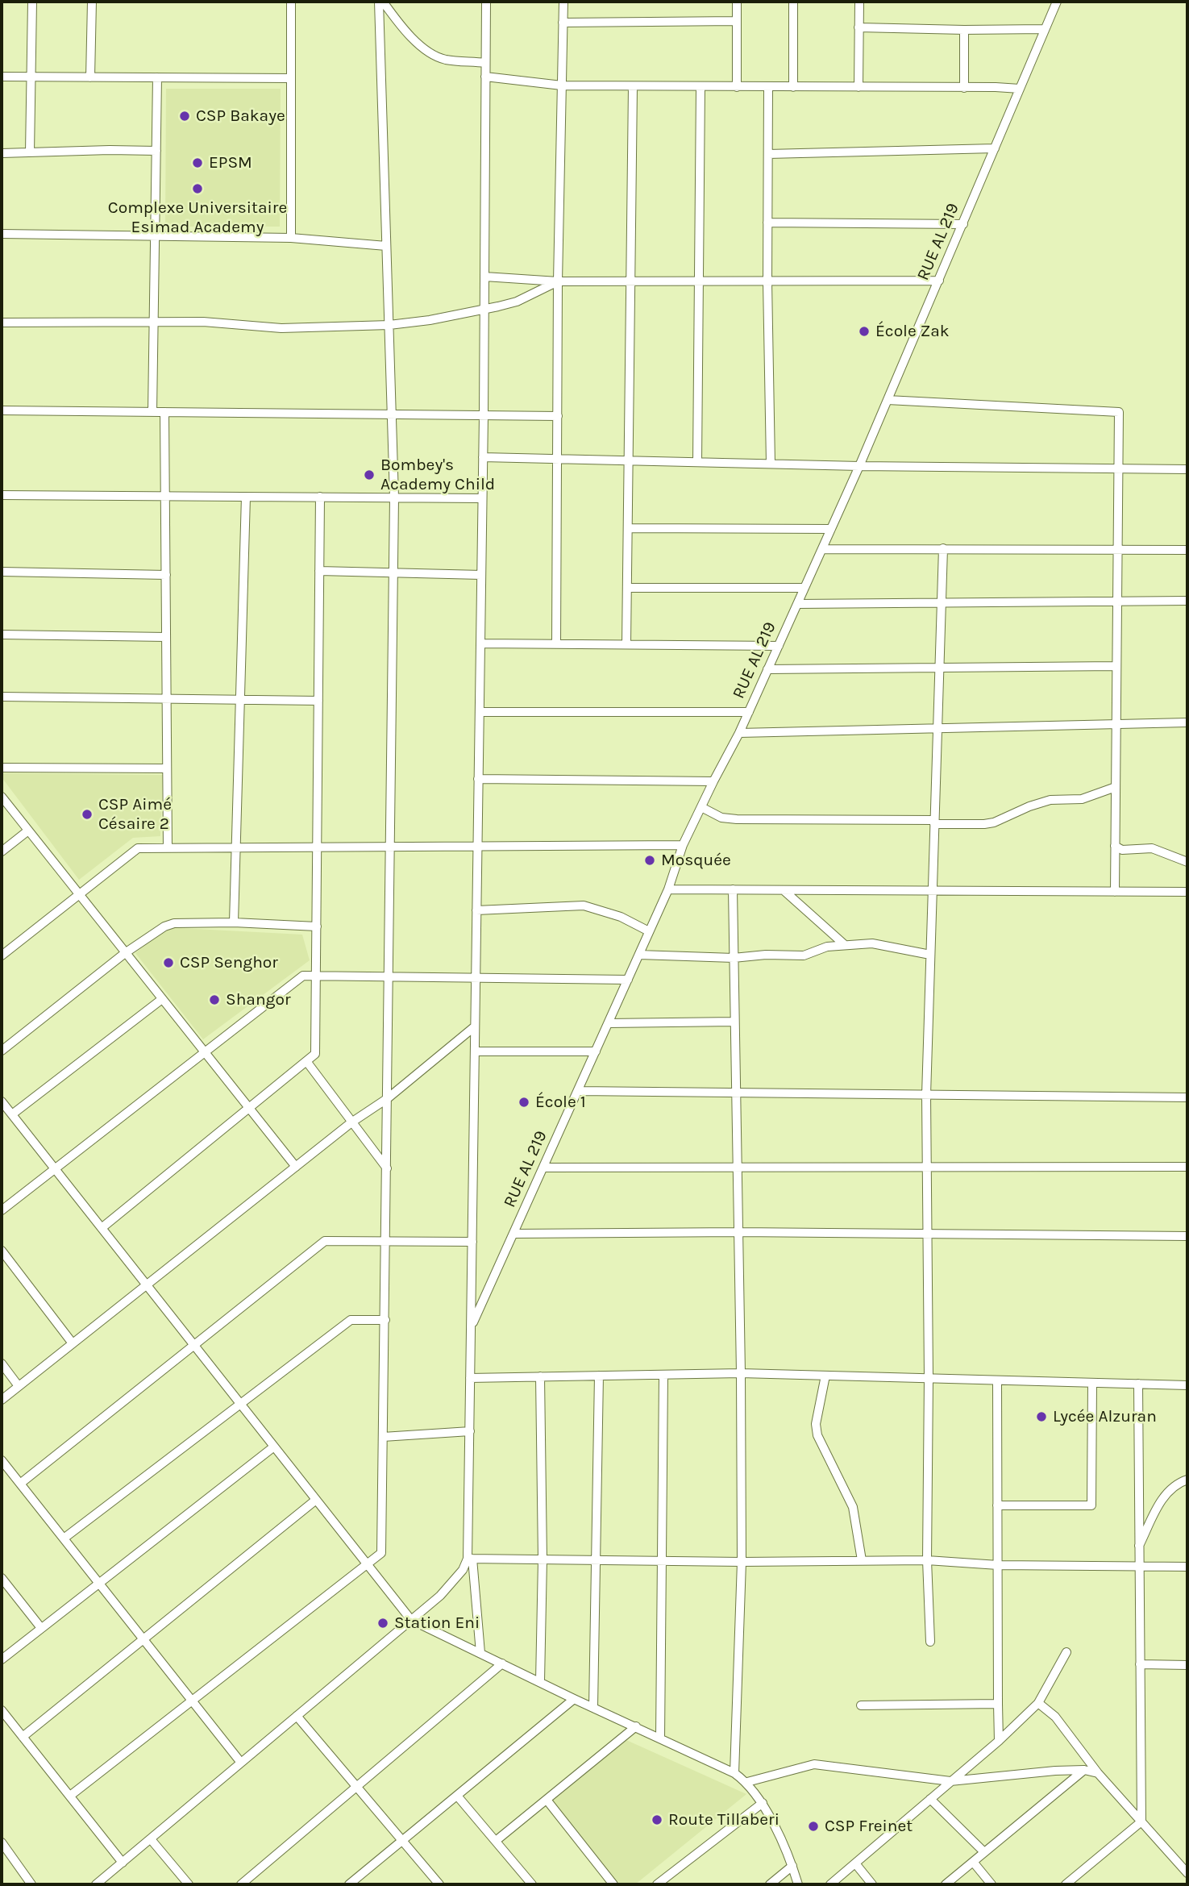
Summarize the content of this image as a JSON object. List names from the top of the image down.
{
  "streets": {
    "street": ["RUE AL 219"]
  },
  "places": [
    "CSP Bakaye",
    "EPSM",
    "Complexe Universitaire Esimad Academy",
    "École Zak",
    "Bombey's Academy Child",
    "CSP Aimé Césaire 2",
    "Mosquée",
    "CSP Senghor",
    "Shangor",
    "École 1",
    "Lycée Alzuran",
    "Station Eni",
    "Route Tillaberi",
    "CSP Freinet"
  ]
}
